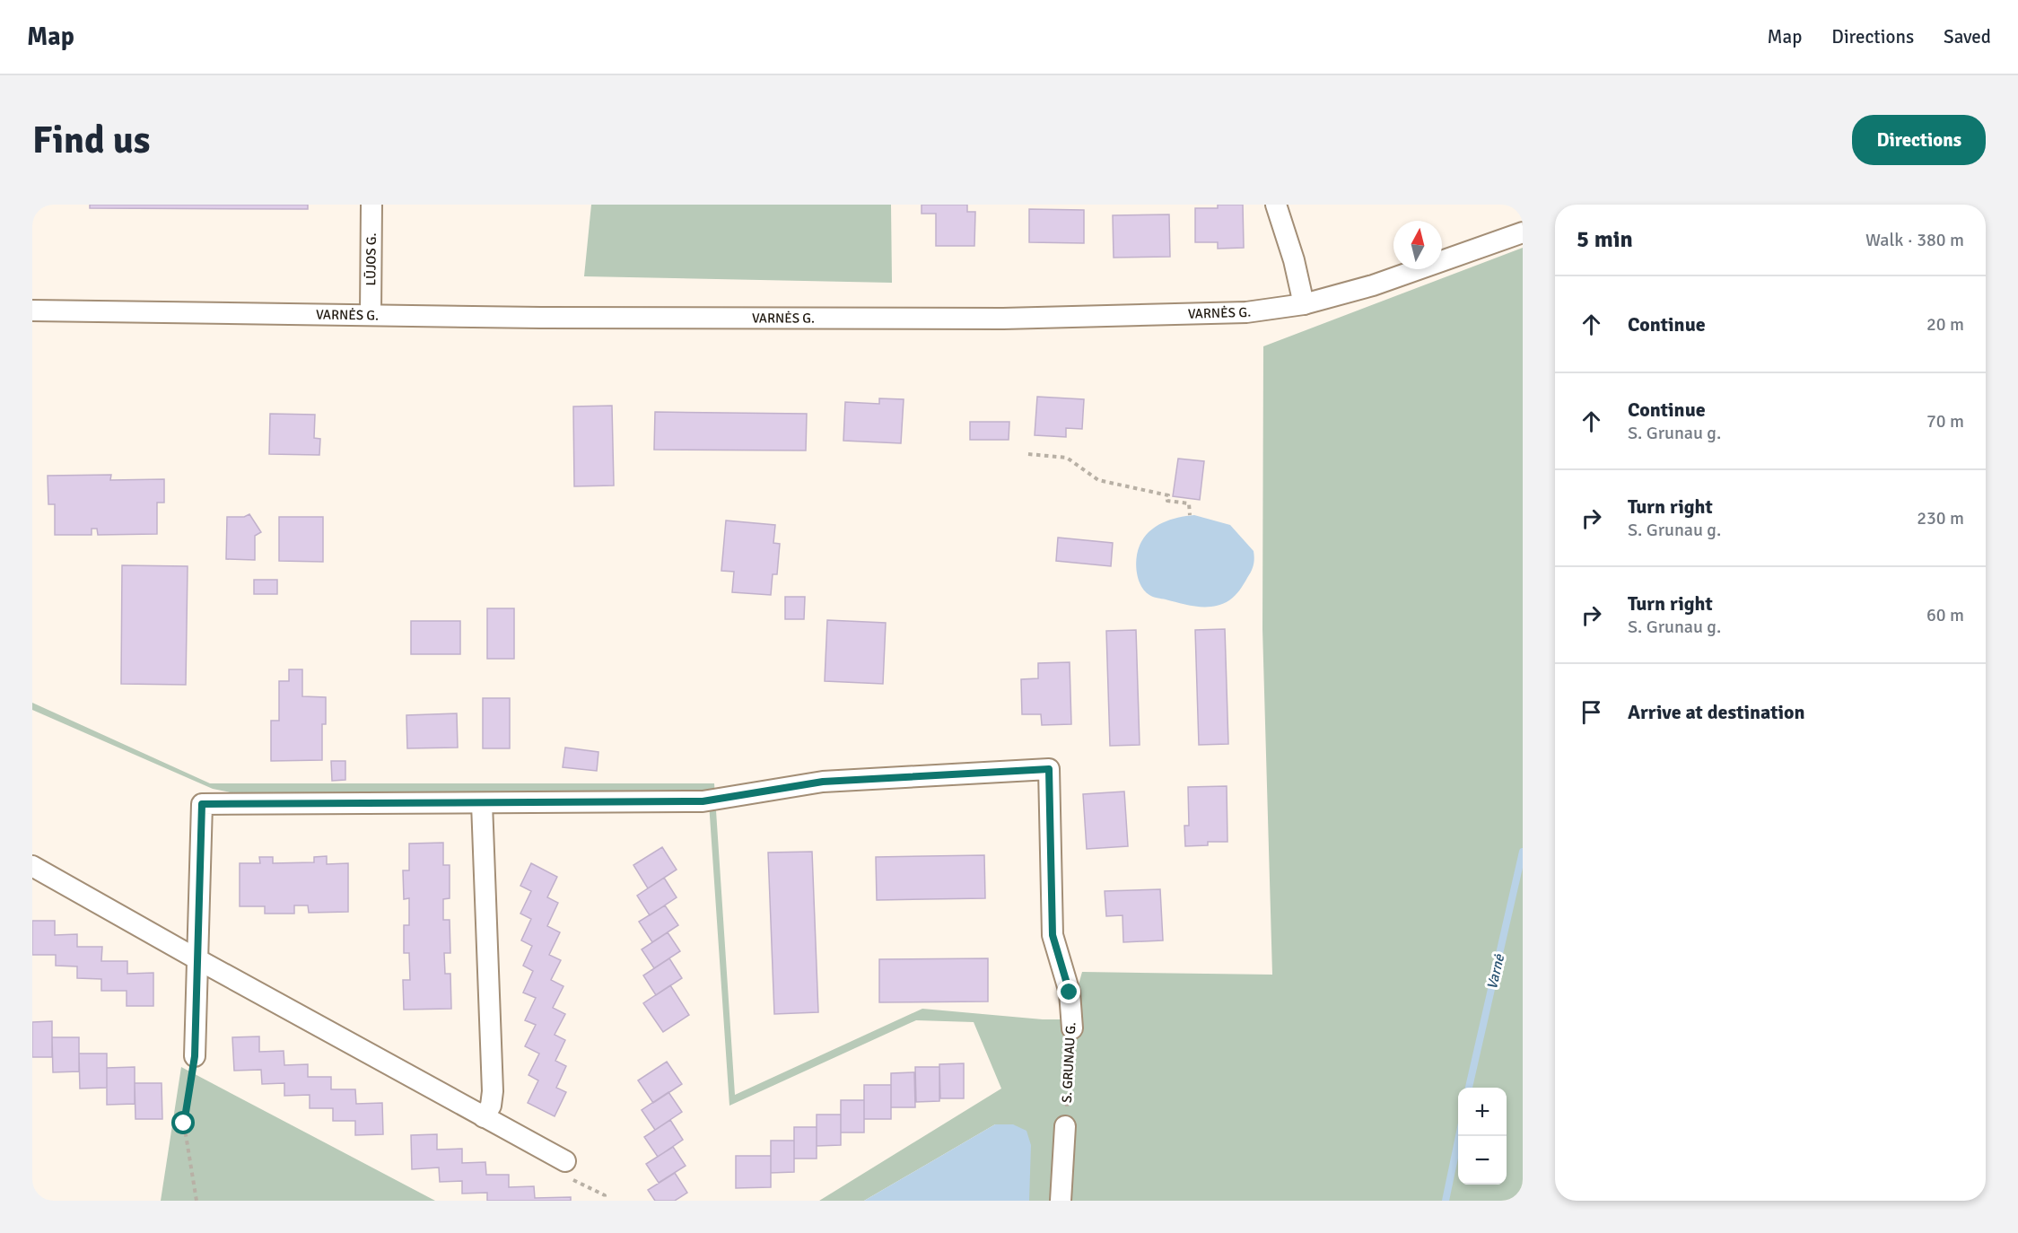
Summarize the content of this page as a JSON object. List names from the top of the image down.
{
  "streets": {
    "street": ["LŪJOS G.", "VARNĖS G.", "S. GRUNAU G."]
  },
  "crossings": [
    ["LŪJOS G.", "VARNĖS G."]
  ],
  "water": ["Varnė"],
  "north": "top",
  "page": {
    "header": "Map",
    "nav": ["Map", "Directions", "Saved"],
    "buttons": "Directions",
    "title": "Find us",
    "heading": ["5 min", "Walk · 380 m"],
    "list": [
      ["Continue", "20 m"],
      ["Continue", "S. Grunau g.", "70 m"],
      ["Turn right", "S. Grunau g.", "230 m"],
      ["Turn right", "S. Grunau g.", "60 m"],
      "Arrive at destination"
    ],
    "map_buttons": ["+", "−"]
  }
}
